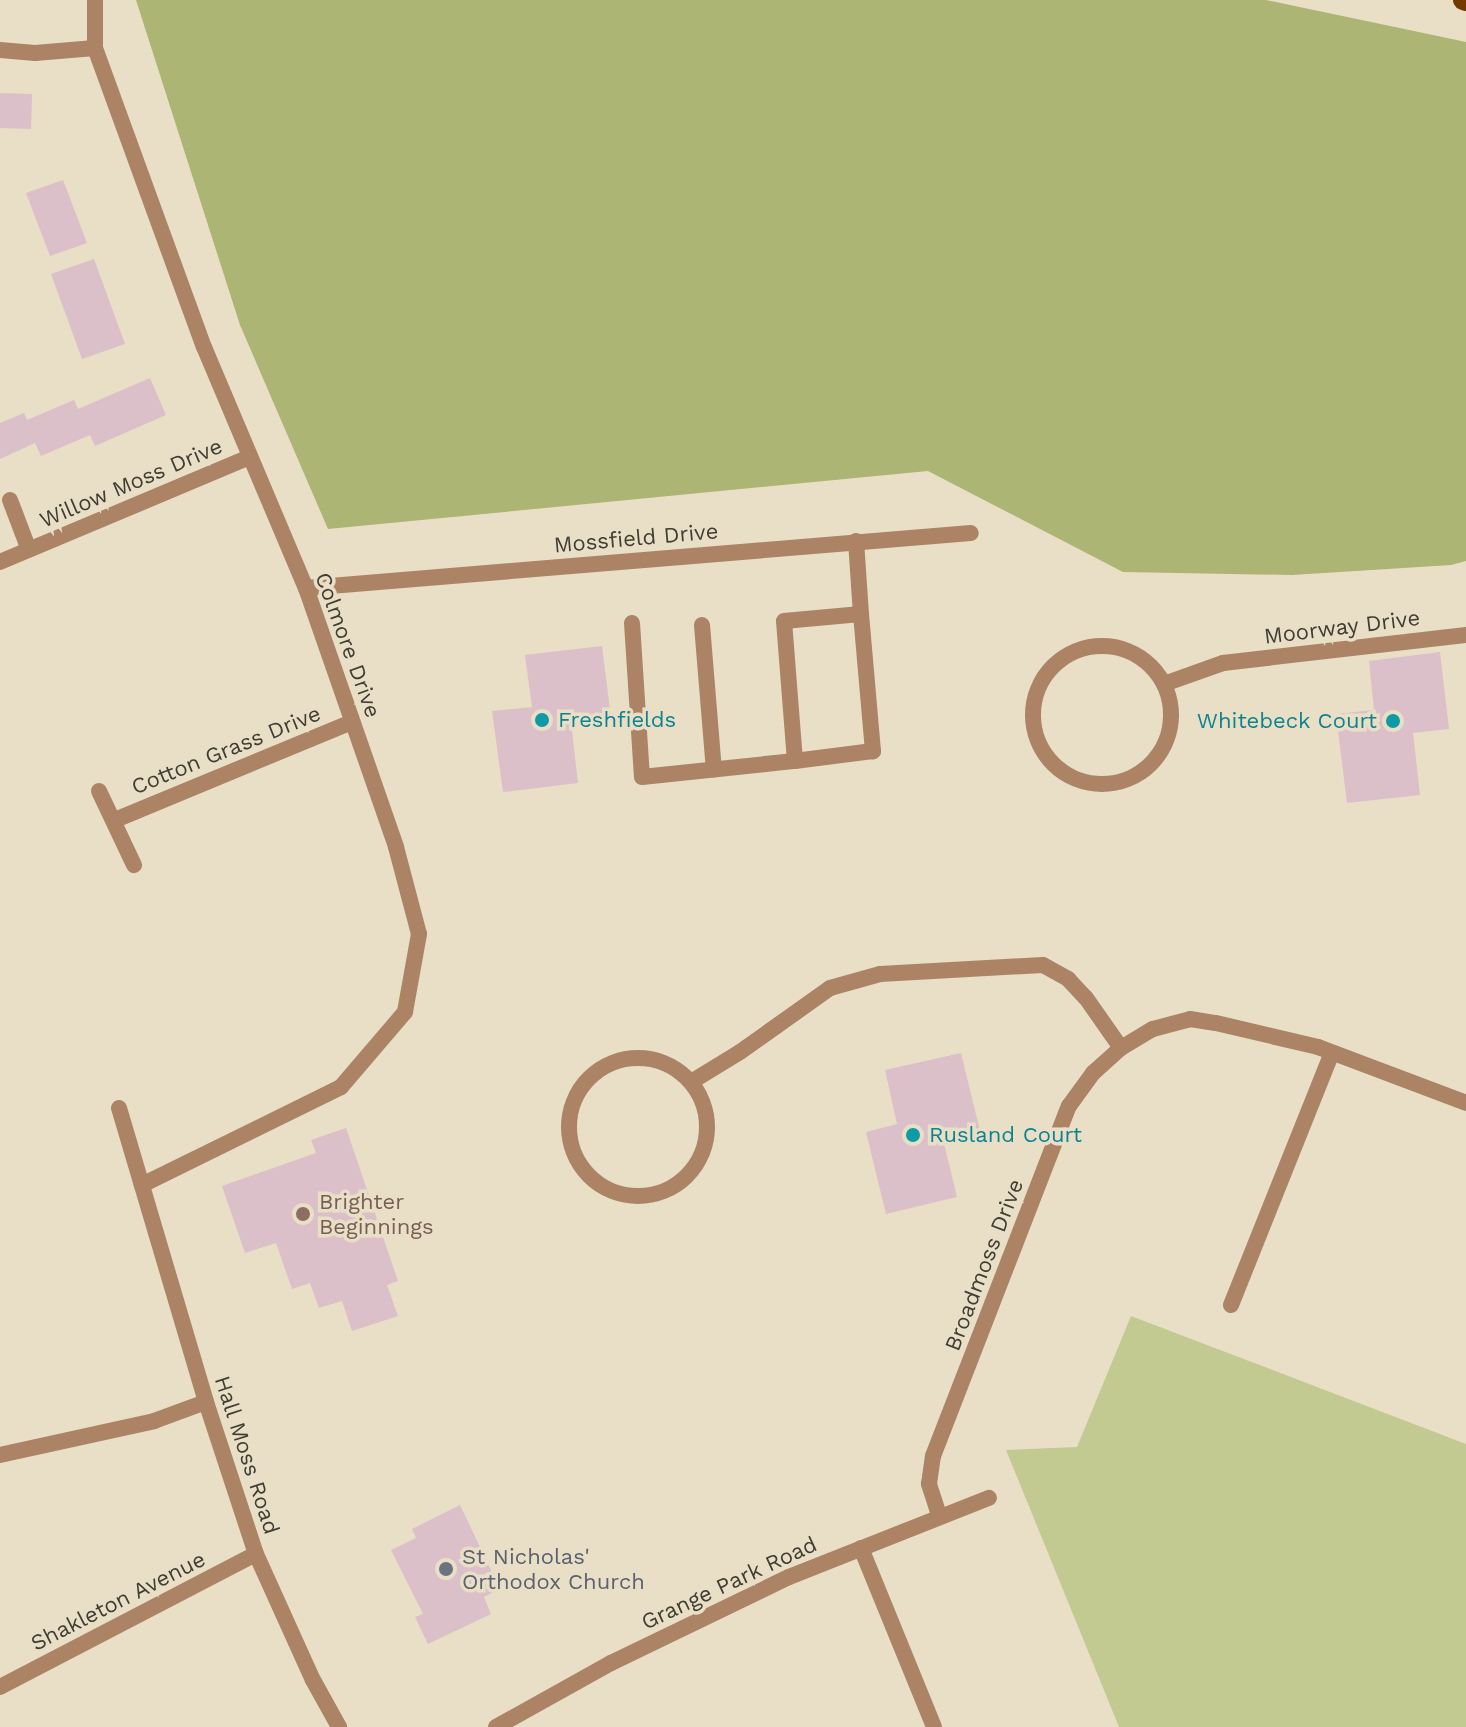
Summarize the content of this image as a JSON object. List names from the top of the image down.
{
  "streets": {
    "street": [
      "Willow Moss Drive",
      "Mossfield Drive",
      "Moorway Drive",
      "Colmore Drive",
      "Cotton Grass Drive",
      "Broadmoss Drive",
      "Hall Moss Road",
      "Grange Park Road",
      "Shakleton Avenue"
    ]
  },
  "crossings": [
    ["Willow Moss Drive", "Colmore Drive"],
    ["Mossfield Drive", "Colmore Drive"],
    ["Colmore Drive", "Cotton Grass Drive"],
    ["Colmore Drive", "Hall Moss Road"],
    ["Broadmoss Drive", "Grange Park Road"],
    ["Hall Moss Road", "Shakleton Avenue"]
  ],
  "places": [
    "Freshfields",
    "Whitebeck Court",
    "Rusland Court",
    "Brighter Beginnings",
    "St Nicholas' Orthodox Church"
  ]
}
